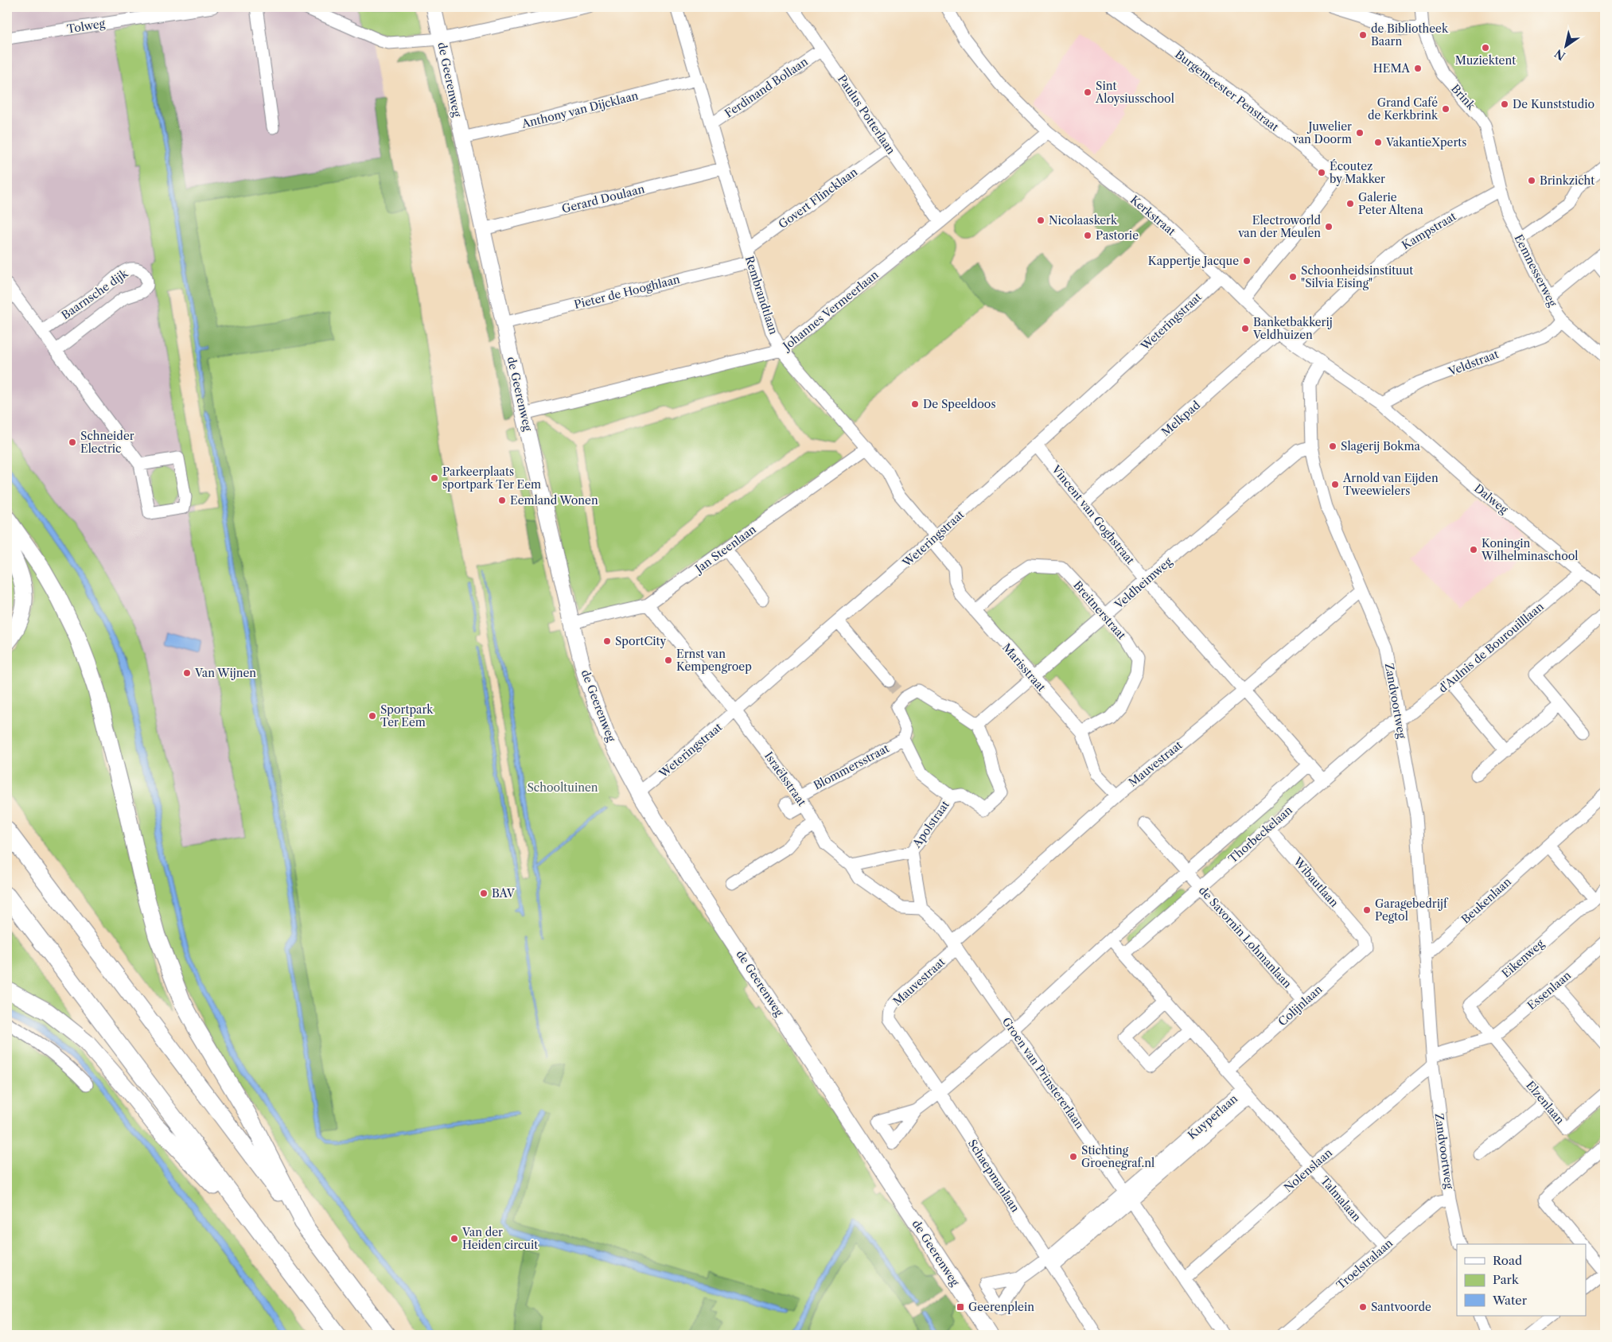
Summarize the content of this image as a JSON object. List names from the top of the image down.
{
  "streets": {
    "main road": ["de Geerenweg"],
    "street": [
      "Tolweg",
      "Ferdinand Bollaan",
      "Burgemeester Penstraat",
      "Brink",
      "Anthony van Dijcklaan",
      "Paulus Potterlaan",
      "Govert Flincklaan",
      "Gerard Doulaan",
      "Kerkstraat",
      "Kampstraat",
      "Eemnesserweg",
      "Pieter de Hooghlaan",
      "Baarnsche dijk",
      "Rembrandtlaan",
      "Johannes Vermeerlaan",
      "Weteringstraat",
      "Veldstraat",
      "Melkpad",
      "Dalweg",
      "Vincent van Goghstraat",
      "Jan Steenlaan",
      "Veldheimweg",
      "Breitnerstraat",
      "d'Aulnis de Bourouilllaan",
      "Marisstraat",
      "Zandvoortweg",
      "Mauvestraat",
      "Blommersstraat",
      "Israëlsstraat",
      "Apolstraat",
      "Thorbeckelaan",
      "Wibautlaan",
      "Beukenlaan",
      "de Savornin Lohmanlaan",
      "Eikenweg",
      "Essenlaan",
      "Colijnlaan",
      "Groen van Prinstererlaan",
      "Elzenlaan",
      "Kuyperlaan",
      "Nolenslaan",
      "Schaepmanlaan",
      "Talmalaan",
      "Troelstralaan"
    ]
  },
  "crossings": [
    ["de Geerenweg", "Anthony van Dijcklaan"],
    ["de Geerenweg", "Gerard Doulaan"],
    ["de Geerenweg", "Pieter de Hooghlaan"],
    ["de Geerenweg", "Johannes Vermeerlaan"],
    ["de Geerenweg", "Weteringstraat"],
    ["de Geerenweg", "Jan Steenlaan"],
    ["Ferdinand Bollaan", "Paulus Potterlaan"],
    ["Ferdinand Bollaan", "Rembrandtlaan"],
    ["Burgemeester Penstraat", "Kerkstraat"],
    ["Brink", "Kampstraat"],
    ["Brink", "Eemnesserweg"],
    ["Anthony van Dijcklaan", "Rembrandtlaan"],
    ["Paulus Potterlaan", "Govert Flincklaan"],
    ["Paulus Potterlaan", "Johannes Vermeerlaan"],
    ["Govert Flincklaan", "Rembrandtlaan"],
    ["Gerard Doulaan", "Rembrandtlaan"],
    ["Kerkstraat", "Kampstraat"],
    ["Kerkstraat", "Johannes Vermeerlaan"],
    ["Kerkstraat", "Weteringstraat"],
    ["Kerkstraat", "Veldstraat"],
    ["Kerkstraat", "Melkpad"],
    ["Kerkstraat", "Dalweg"],
    ["Kerkstraat", "Zandvoortweg"],
    ["Kampstraat", "Eemnesserweg"],
    ["Eemnesserweg", "Veldstraat"],
    ["Pieter de Hooghlaan", "Rembrandtlaan"],
    ["Rembrandtlaan", "Johannes Vermeerlaan"],
    ["Rembrandtlaan", "Weteringstraat"],
    ["Rembrandtlaan", "Jan Steenlaan"],
    ["Rembrandtlaan", "Marisstraat"],
    ["Weteringstraat", "Vincent van Goghstraat"],
    ["Weteringstraat", "Marisstraat"],
    ["Weteringstraat", "Israëlsstraat"],
    ["Veldstraat", "Dalweg"],
    ["Melkpad", "Vincent van Goghstraat"],
    ["Dalweg", "d'Aulnis de Bourouilllaan"],
    ["Vincent van Goghstraat", "Veldheimweg"],
    ["Vincent van Goghstraat", "Mauvestraat"],
    ["Vincent van Goghstraat", "Thorbeckelaan"],
    ["Jan Steenlaan", "Israëlsstraat"],
    ["Veldheimweg", "Breitnerstraat"],
    ["Veldheimweg", "Marisstraat"],
    ["Veldheimweg", "Zandvoortweg"],
    ["Breitnerstraat", "Marisstraat"],
    ["d'Aulnis de Bourouilllaan", "Zandvoortweg"],
    ["d'Aulnis de Bourouilllaan", "Thorbeckelaan"],
    ["Marisstraat", "Mauvestraat"],
    ["Zandvoortweg", "Mauvestraat"],
    ["Zandvoortweg", "Thorbeckelaan"],
    ["Zandvoortweg", "Beukenlaan"],
    ["Zandvoortweg", "Nolenslaan"],
    ["Zandvoortweg", "Troelstralaan"],
    ["Mauvestraat", "Groen van Prinstererlaan"],
    ["Mauvestraat", "Schaepmanlaan"],
    ["Blommersstraat", "Israëlsstraat"],
    ["Israëlsstraat", "Apolstraat"],
    ["Thorbeckelaan", "Wibautlaan"],
    ["Thorbeckelaan", "de Savornin Lohmanlaan"],
    ["Thorbeckelaan", "Groen van Prinstererlaan"],
    ["Thorbeckelaan", "Schaepmanlaan"],
    ["Thorbeckelaan", "Talmalaan"],
    ["Wibautlaan", "Colijnlaan"],
    ["de Savornin Lohmanlaan", "Colijnlaan"],
    ["Eikenweg", "Essenlaan"],
    ["Eikenweg", "Elzenlaan"],
    ["Essenlaan", "Elzenlaan"],
    ["Colijnlaan", "Talmalaan"],
    ["Groen van Prinstererlaan", "Kuyperlaan"],
    ["Groen van Prinstererlaan", "Nolenslaan"],
    ["Kuyperlaan", "Schaepmanlaan"],
    ["Kuyperlaan", "Talmalaan"],
    ["Nolenslaan", "Talmalaan"],
    ["Talmalaan", "Troelstralaan"]
  ],
  "parks": ["Schooltuinen"],
  "places": {
    "other": [
      "de Bibliotheek Baarn",
      "Muziektent",
      "HEMA",
      "Sint Aloysiusschool",
      "De Kunststudio",
      "Grand Café de Kerkbrink",
      "Juwelier van Doorm",
      "VakantieXperts",
      "Écoutez by Makker",
      "Brinkzicht",
      "Galerie Peter Altena",
      "Nicolaaskerk",
      "Electroworld van der Meulen",
      "Pastorie",
      "Kappertje Jacque",
      "Schoonheidsinstituut \"Silvia Eising\"",
      "Banketbakkerij Veldhuizen",
      "De Speeldoos",
      "Schneider Electric",
      "Slagerij Bokma",
      "Parkeerplaats sportpark Ter Eem",
      "Arnold van Eijden Tweewielers",
      "Eemland Wonen",
      "Koningin Wilhelminaschool",
      "SportCity",
      "Ernst van Kempengroep",
      "Van Wijnen",
      "Sportpark Ter Eem",
      "BAV",
      "Garagebedrijf Pegtol",
      "Stichting Groenegraf.nl",
      "Van der Heiden circuit",
      "Santvoorde"
    ],
    "transit": ["Geerenplein"]
  },
  "legend": ["Road", "Park", "Water"],
  "north": "bottom left"
}
